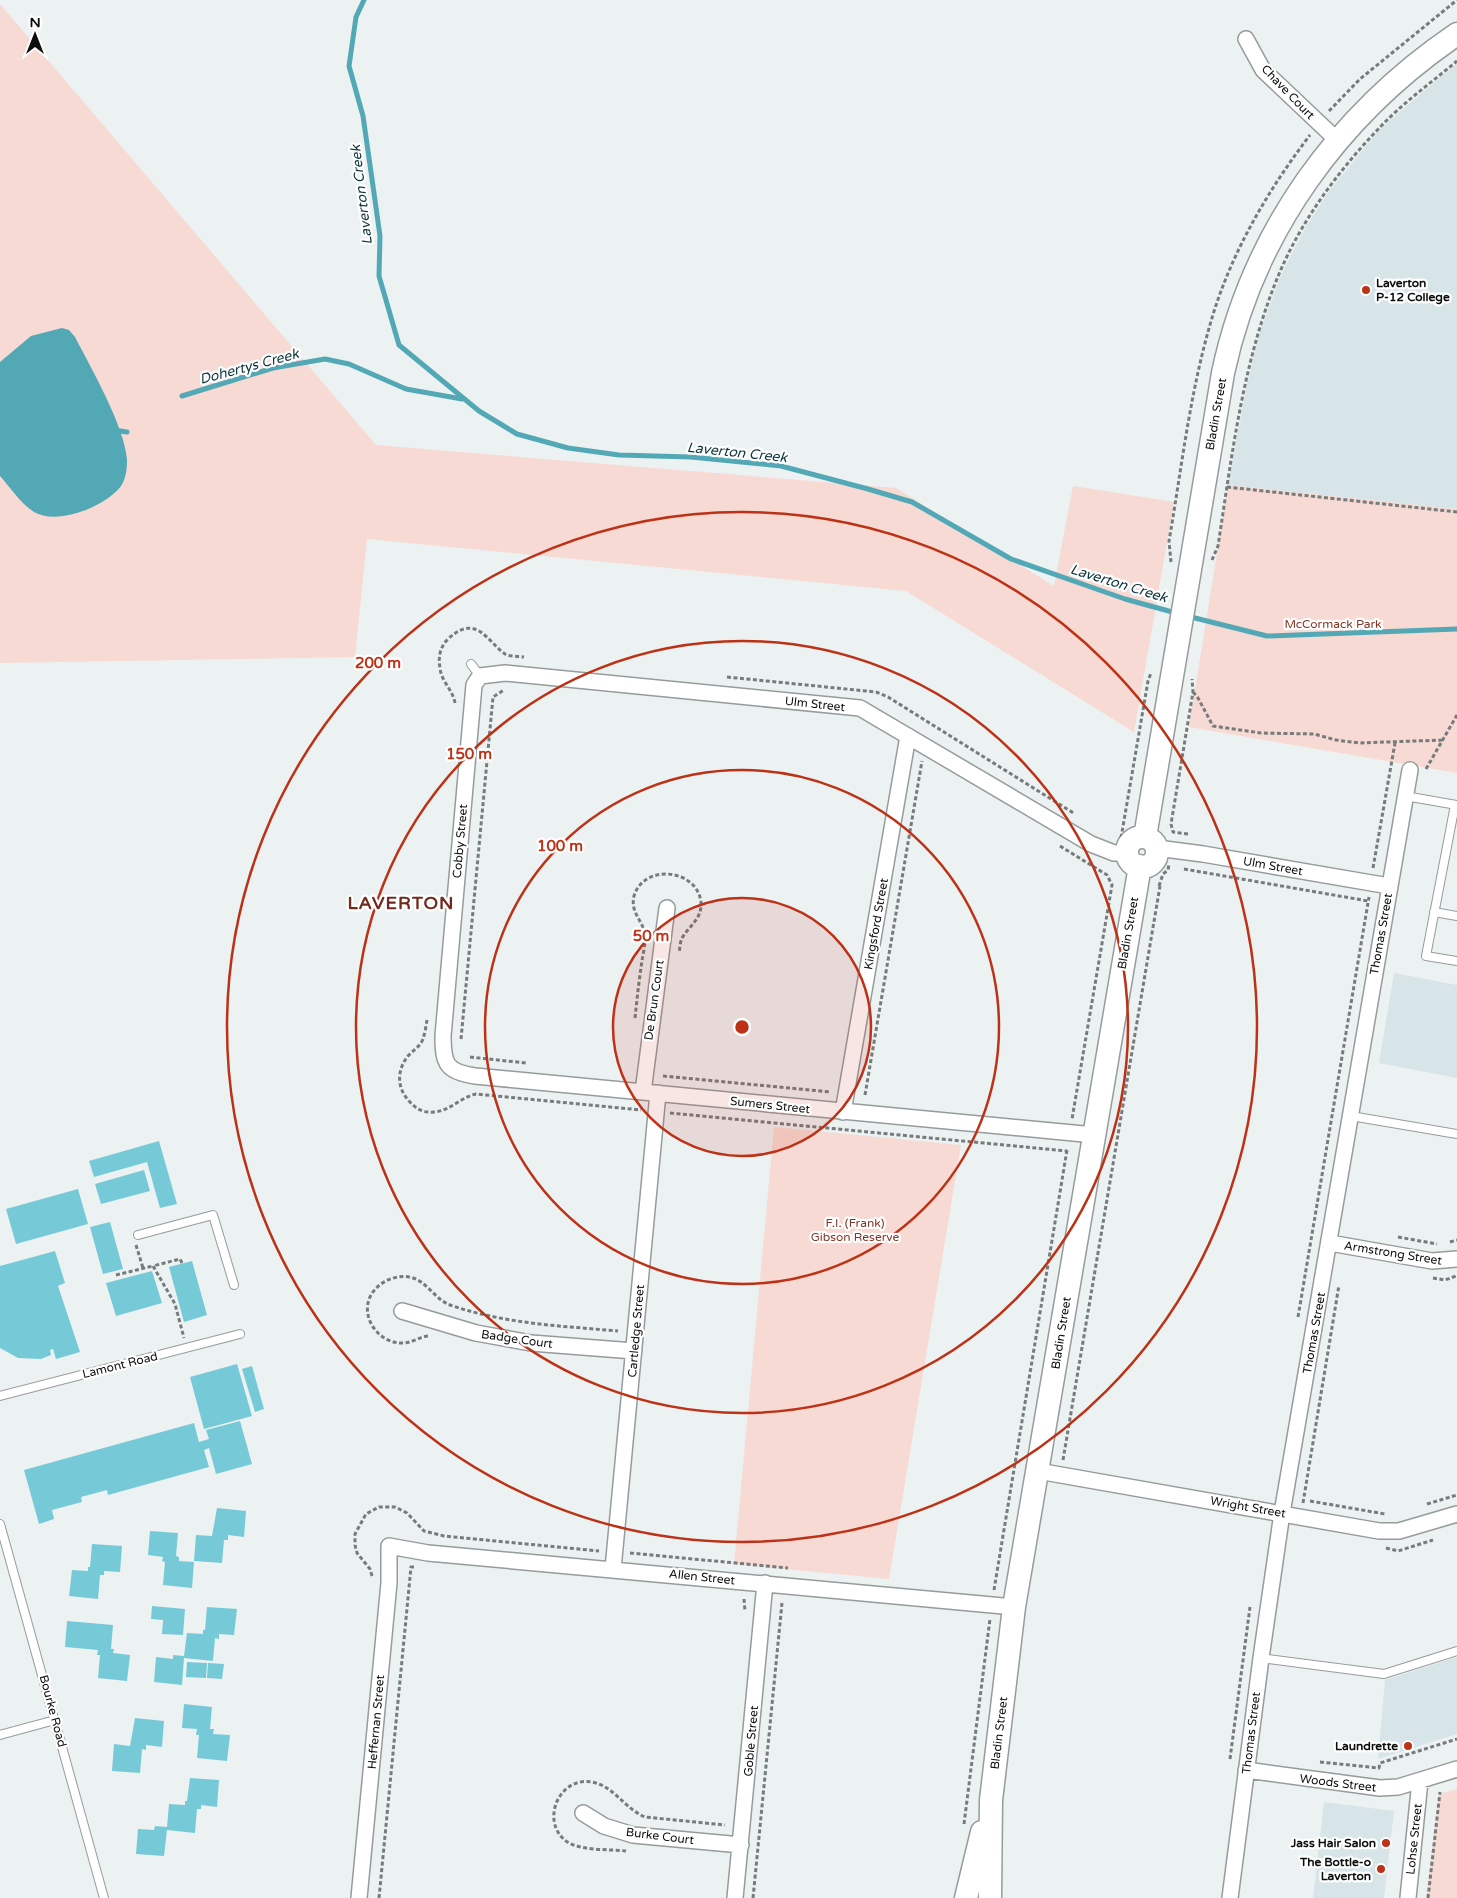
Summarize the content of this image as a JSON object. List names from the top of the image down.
{
  "streets": {
    "street": [
      "Chave Court",
      "Bladin Street",
      "Ulm Street",
      "Cobby Street",
      "Kingsford Street",
      "Thomas Street",
      "De Brun Court",
      "Sumers Street",
      "Armstrong Street",
      "Cartledge Street",
      "Badge Court",
      "Wright Street",
      "Allen Street",
      "Heffernan Street",
      "Goble Street",
      "Woods Street",
      "Burke Court",
      "Lohse Street"
    ],
    "lane": ["Lamont Road", "Bourke Road"]
  },
  "crossings": [
    ["Chave Court", "Bladin Street"],
    ["Bladin Street", "Ulm Street"],
    ["Bladin Street", "Sumers Street"],
    ["Bladin Street", "Wright Street"],
    ["Bladin Street", "Allen Street"],
    ["Ulm Street", "Cobby Street"],
    ["Ulm Street", "Kingsford Street"],
    ["Ulm Street", "Thomas Street"],
    ["Cobby Street", "Sumers Street"],
    ["Kingsford Street", "Sumers Street"],
    ["Thomas Street", "Armstrong Street"],
    ["Thomas Street", "Wright Street"],
    ["Thomas Street", "Woods Street"],
    ["De Brun Court", "Sumers Street"],
    ["Sumers Street", "Cartledge Street"],
    ["Cartledge Street", "Badge Court"],
    ["Cartledge Street", "Allen Street"],
    ["Allen Street", "Heffernan Street"],
    ["Allen Street", "Goble Street"],
    ["Goble Street", "Burke Court"],
    ["Woods Street", "Lohse Street"]
  ],
  "districts": ["LAVERTON"],
  "water": ["Laverton Creek", "Dohertys Creek"],
  "parks": ["McCormack Park", "F.I. (Frank) Gibson Reserve"],
  "places": [
    "Laverton P-12 College",
    "Laundrette",
    "Jass Hair Salon",
    "The Bottle-o Laverton"
  ],
  "north": "top",
  "rings": [
    "200 m",
    "150 m",
    "100 m",
    "50 m"
  ]
}
